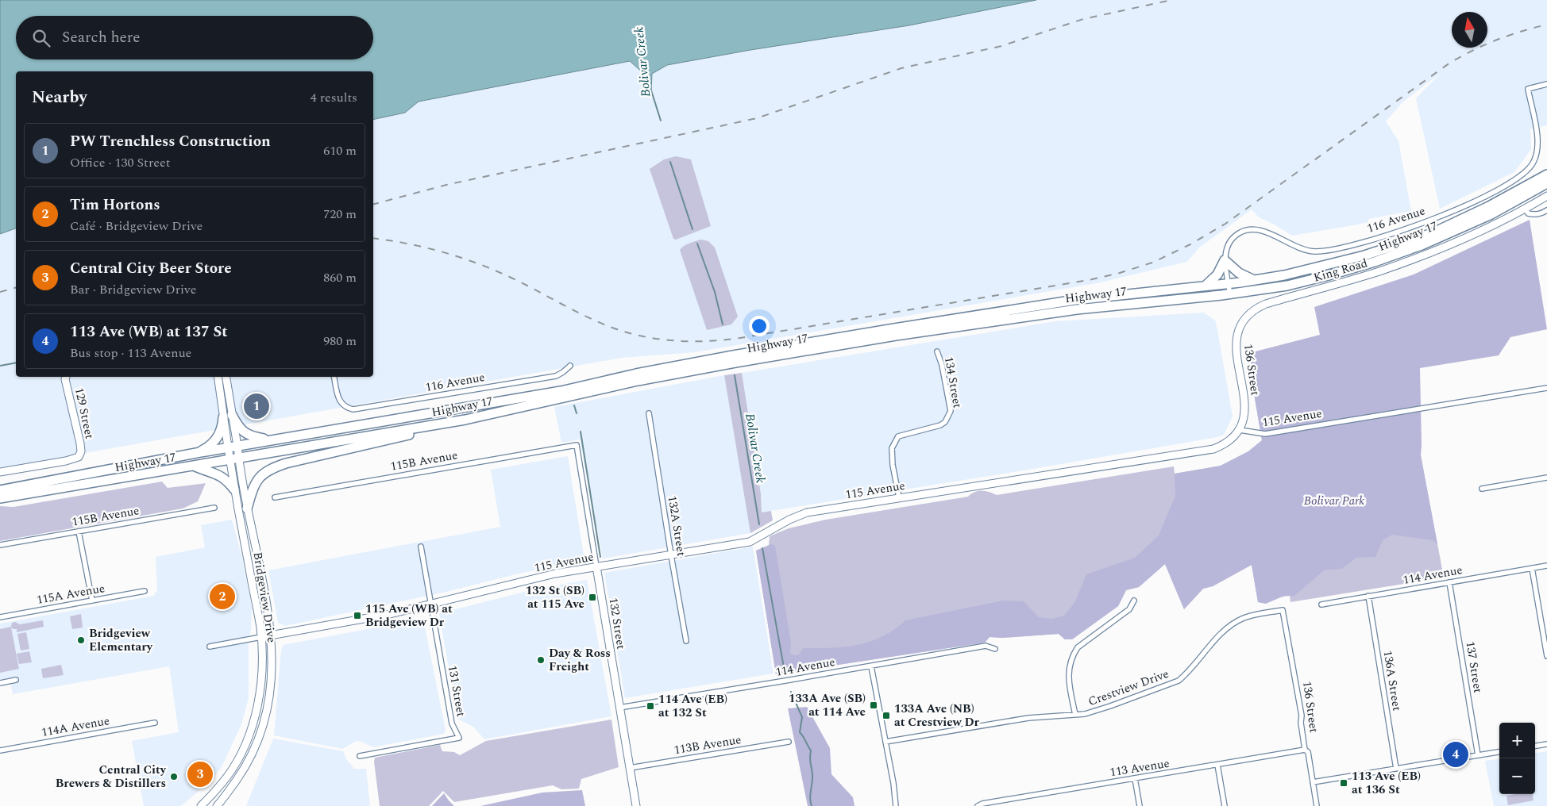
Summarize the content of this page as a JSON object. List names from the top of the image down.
{
  "streets": {
    "highway": ["Highway 17"],
    "street": [
      "116 Avenue",
      "King Road",
      "136 Street",
      "134 Street",
      "129 Street",
      "115 Avenue",
      "115B Avenue",
      "132A Street",
      "114 Avenue",
      "115A Avenue",
      "Bridgeview Drive",
      "132 Street",
      "137 Street",
      "136A Street",
      "Crestview Drive",
      "131 Street",
      "114A Avenue",
      "113B Avenue",
      "113 Avenue"
    ]
  },
  "crossings": [
    ["Highway 17", "Bridgeview Drive"],
    ["King Road", "136 Street"],
    ["136 Street", "115 Avenue"],
    ["136 Street", "Crestview Drive"],
    ["136 Street", "113 Avenue"],
    ["134 Street", "115 Avenue"],
    ["115 Avenue", "132A Street"],
    ["115 Avenue", "Bridgeview Drive"],
    ["115 Avenue", "132 Street"],
    ["115 Avenue", "131 Street"],
    ["115B Avenue", "132 Street"],
    ["114 Avenue", "132 Street"],
    ["114 Avenue", "137 Street"],
    ["114 Avenue", "136A Street"],
    ["132 Street", "113B Avenue"]
  ],
  "water": ["Bolivar Creek"],
  "parks": ["Bolivar Park"],
  "places": {
    "transit": [
      "132 St (SB) at 115 Ave",
      "115 Ave (WB) at Bridgeview Dr",
      "133A Ave (SB) at 114 Ave",
      "114 Ave (EB) at 132 St",
      "133A Ave (NB) at Crestview Dr",
      "113 Ave (EB) at 136 St"
    ],
    "other": ["Bridgeview Elementary", "Day & Ross Freight", "Central City Brewers & Distillers"]
  },
  "north": "top",
  "page": {
    "search": "Search here",
    "heading": ["Nearby", "4 results"],
    "list": [
      {
        "mark": "1",
        "name": "PW Trenchless Construction",
        "note": "Office · 130 Street",
        "value": "610 m"
      },
      {
        "mark": "2",
        "name": "Tim Hortons",
        "note": "Café · Bridgeview Drive",
        "value": "720 m"
      },
      {
        "mark": "3",
        "name": "Central City Beer Store",
        "note": "Bar · Bridgeview Drive",
        "value": "860 m"
      },
      {
        "mark": "4",
        "name": "113 Ave (WB) at 137 St",
        "note": "Bus stop · 113 Avenue",
        "value": "980 m"
      }
    ],
    "pins": [
      "1",
      "2",
      "4",
      "3"
    ],
    "map_buttons": ["+", "−"]
  }
}
